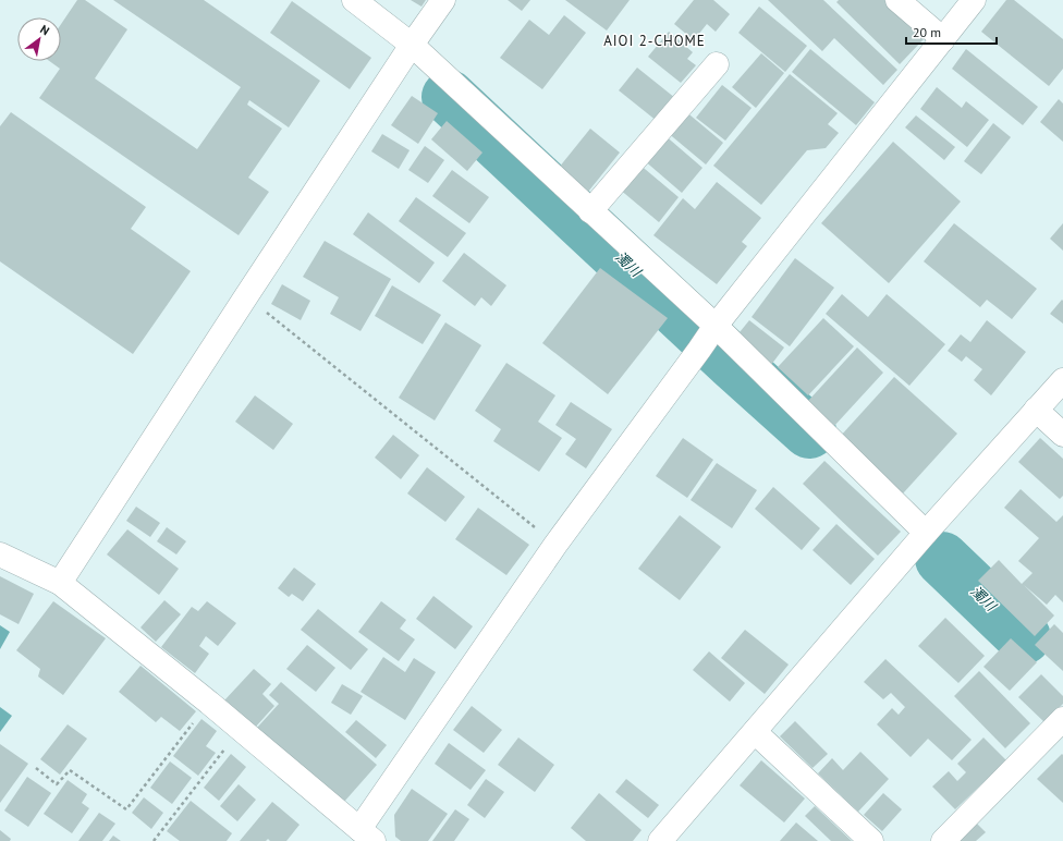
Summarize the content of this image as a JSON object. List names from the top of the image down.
{
  "districts": ["AIOI 2-CHOME"],
  "water": ["濁川"],
  "scale_bar": "20 m",
  "north": "top right"
}
